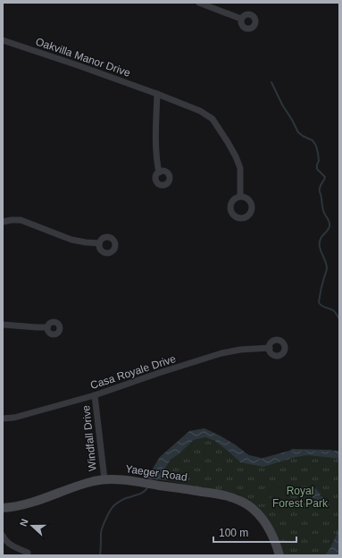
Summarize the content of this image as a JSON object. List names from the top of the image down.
{
  "streets": {
    "street": [
      "Oakvilla Manor Drive",
      "Casa Royale Drive",
      "Windfall Drive",
      "Yaeger Road"
    ]
  },
  "crossings": [
    ["Casa Royale Drive", "Windfall Drive"],
    ["Windfall Drive", "Yaeger Road"]
  ],
  "parks": ["Royal Forest Park"],
  "scale_bar": "100 m",
  "north": "left"
}
